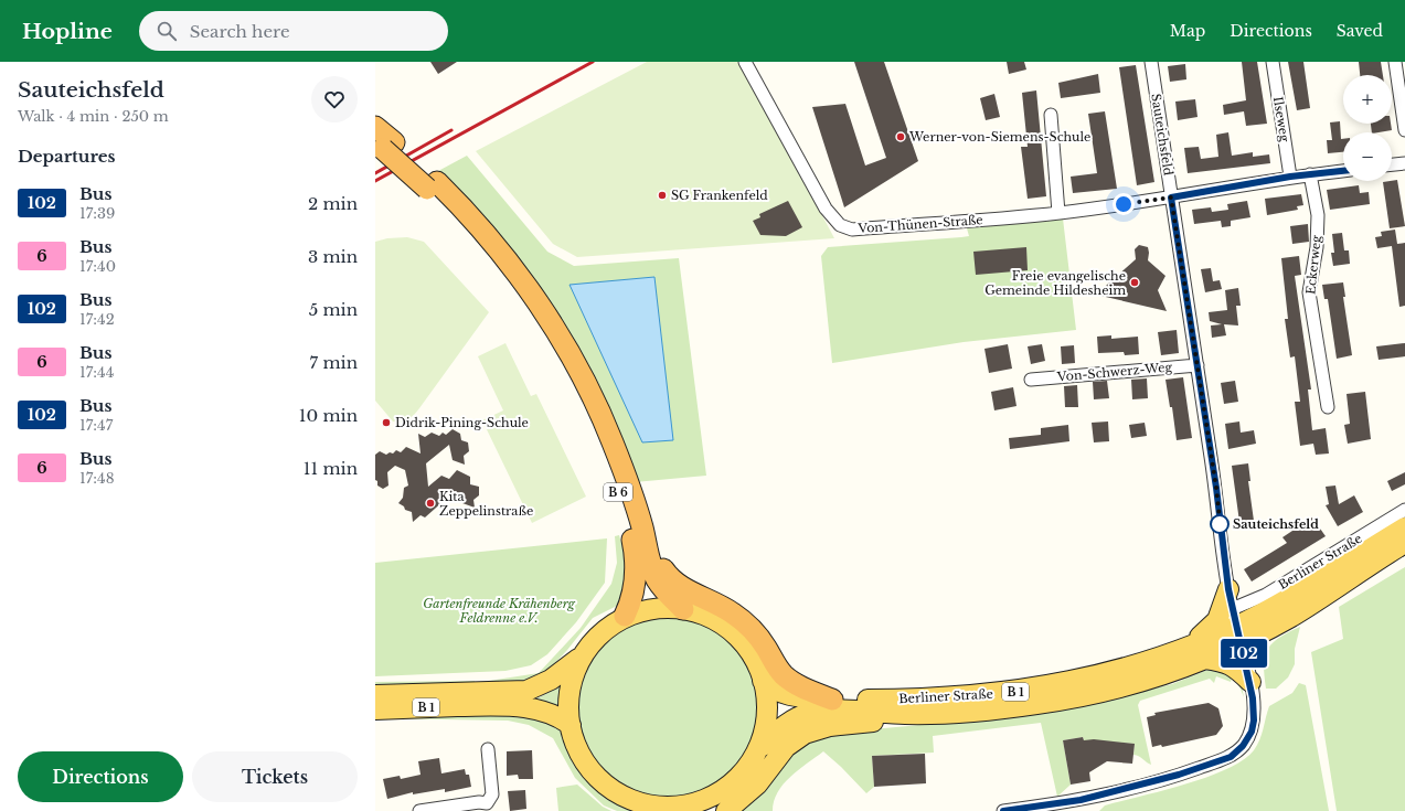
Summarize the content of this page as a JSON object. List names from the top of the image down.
{
  "streets": {
    "highway": ["B 6"],
    "main road": ["Berliner Straße", "B 1"],
    "street": [
      "Ilseweg",
      "Sauteichsfeld",
      "Von-Thünen-Straße",
      "Eckerweg",
      "Von-Schwerz-Weg"
    ]
  },
  "crossings": [
    ["Ilseweg", "Von-Thünen-Straße"],
    ["Sauteichsfeld", "Von-Thünen-Straße"],
    ["Sauteichsfeld", "Von-Schwerz-Weg"],
    ["Sauteichsfeld", "Berliner Straße"],
    ["Sauteichsfeld", "B 1"],
    ["Von-Thünen-Straße", "Eckerweg"],
    ["Berliner Straße", "B 1"]
  ],
  "parks": ["Gartenfreunde Krähenberg Feldrenne e.V."],
  "places": [
    "Werner-von-Siemens-Schule",
    "SG Frankenfeld",
    "Freie evangelische Gemeinde Hildesheim",
    "Didrik-Pining-Schule",
    "Kita Zeppelinstraße",
    "Sauteichsfeld"
  ],
  "lines": ["bus line 102"],
  "page": {
    "header": "Hopline",
    "search": "Search here",
    "nav": ["Map", "Directions", "Saved"],
    "heading": [
      ["Sauteichsfeld", "Walk · 4 min · 250 m"],
      "Departures"
    ],
    "on_map": "102",
    "map_buttons": ["+", "−"],
    "list": [
      {
        "mark": "102",
        "name": "Bus",
        "note": "17:39",
        "value": "2 min"
      },
      {
        "mark": "6",
        "name": "Bus",
        "note": "17:40",
        "value": "3 min"
      },
      {
        "mark": "102",
        "name": "Bus",
        "note": "17:42",
        "value": "5 min"
      },
      {
        "mark": "6",
        "name": "Bus",
        "note": "17:44",
        "value": "7 min"
      },
      {
        "mark": "102",
        "name": "Bus",
        "note": "17:47",
        "value": "10 min"
      },
      {
        "mark": "6",
        "name": "Bus",
        "note": "17:48",
        "value": "11 min"
      }
    ],
    "buttons": ["Directions", "Tickets"]
  }
}
